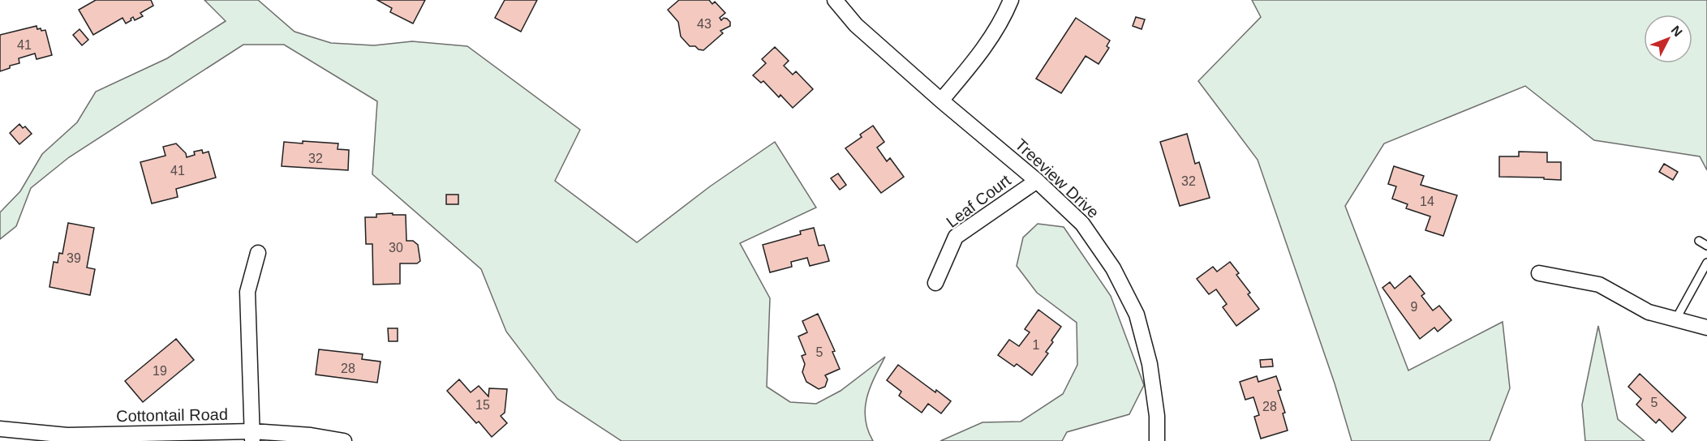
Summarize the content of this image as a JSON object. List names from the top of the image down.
{
  "streets": {
    "street": ["Treeview Drive", "Leaf Court", "Cottontail Road"]
  },
  "crossings": [
    ["Treeview Drive", "Leaf Court"]
  ],
  "house_numbers": [
    "43",
    "41",
    "32",
    "41",
    "32",
    "14",
    "30",
    "39",
    "9",
    "1",
    "5",
    "28",
    "19",
    "5",
    "15",
    "28"
  ],
  "north": "top right"
}
